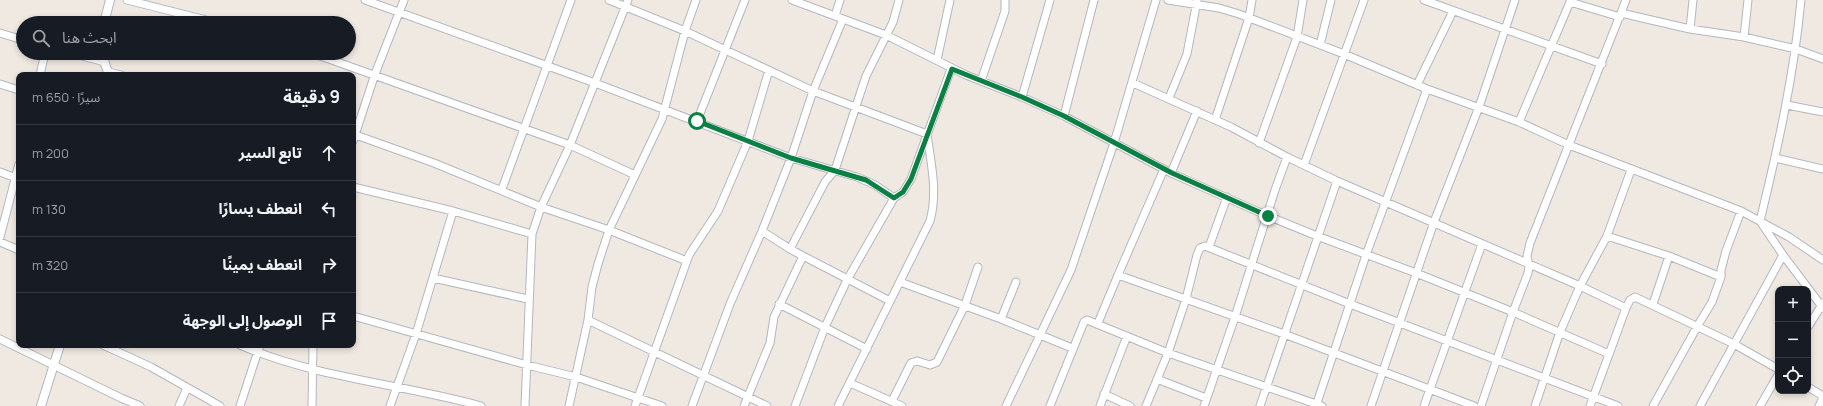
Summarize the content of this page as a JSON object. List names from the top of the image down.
{
  "page": {
    "search": "ابحث هنا",
    "heading": ["9 دقيقة", "سيرًا · 650 m"],
    "list": [
      ["تابع السير", "200 m"],
      ["انعطف يسارًا", "130 m"],
      ["انعطف يمينًا", "320 m"],
      "الوصول إلى الوجهة"
    ],
    "map_buttons": ["+", "−"]
  }
}
